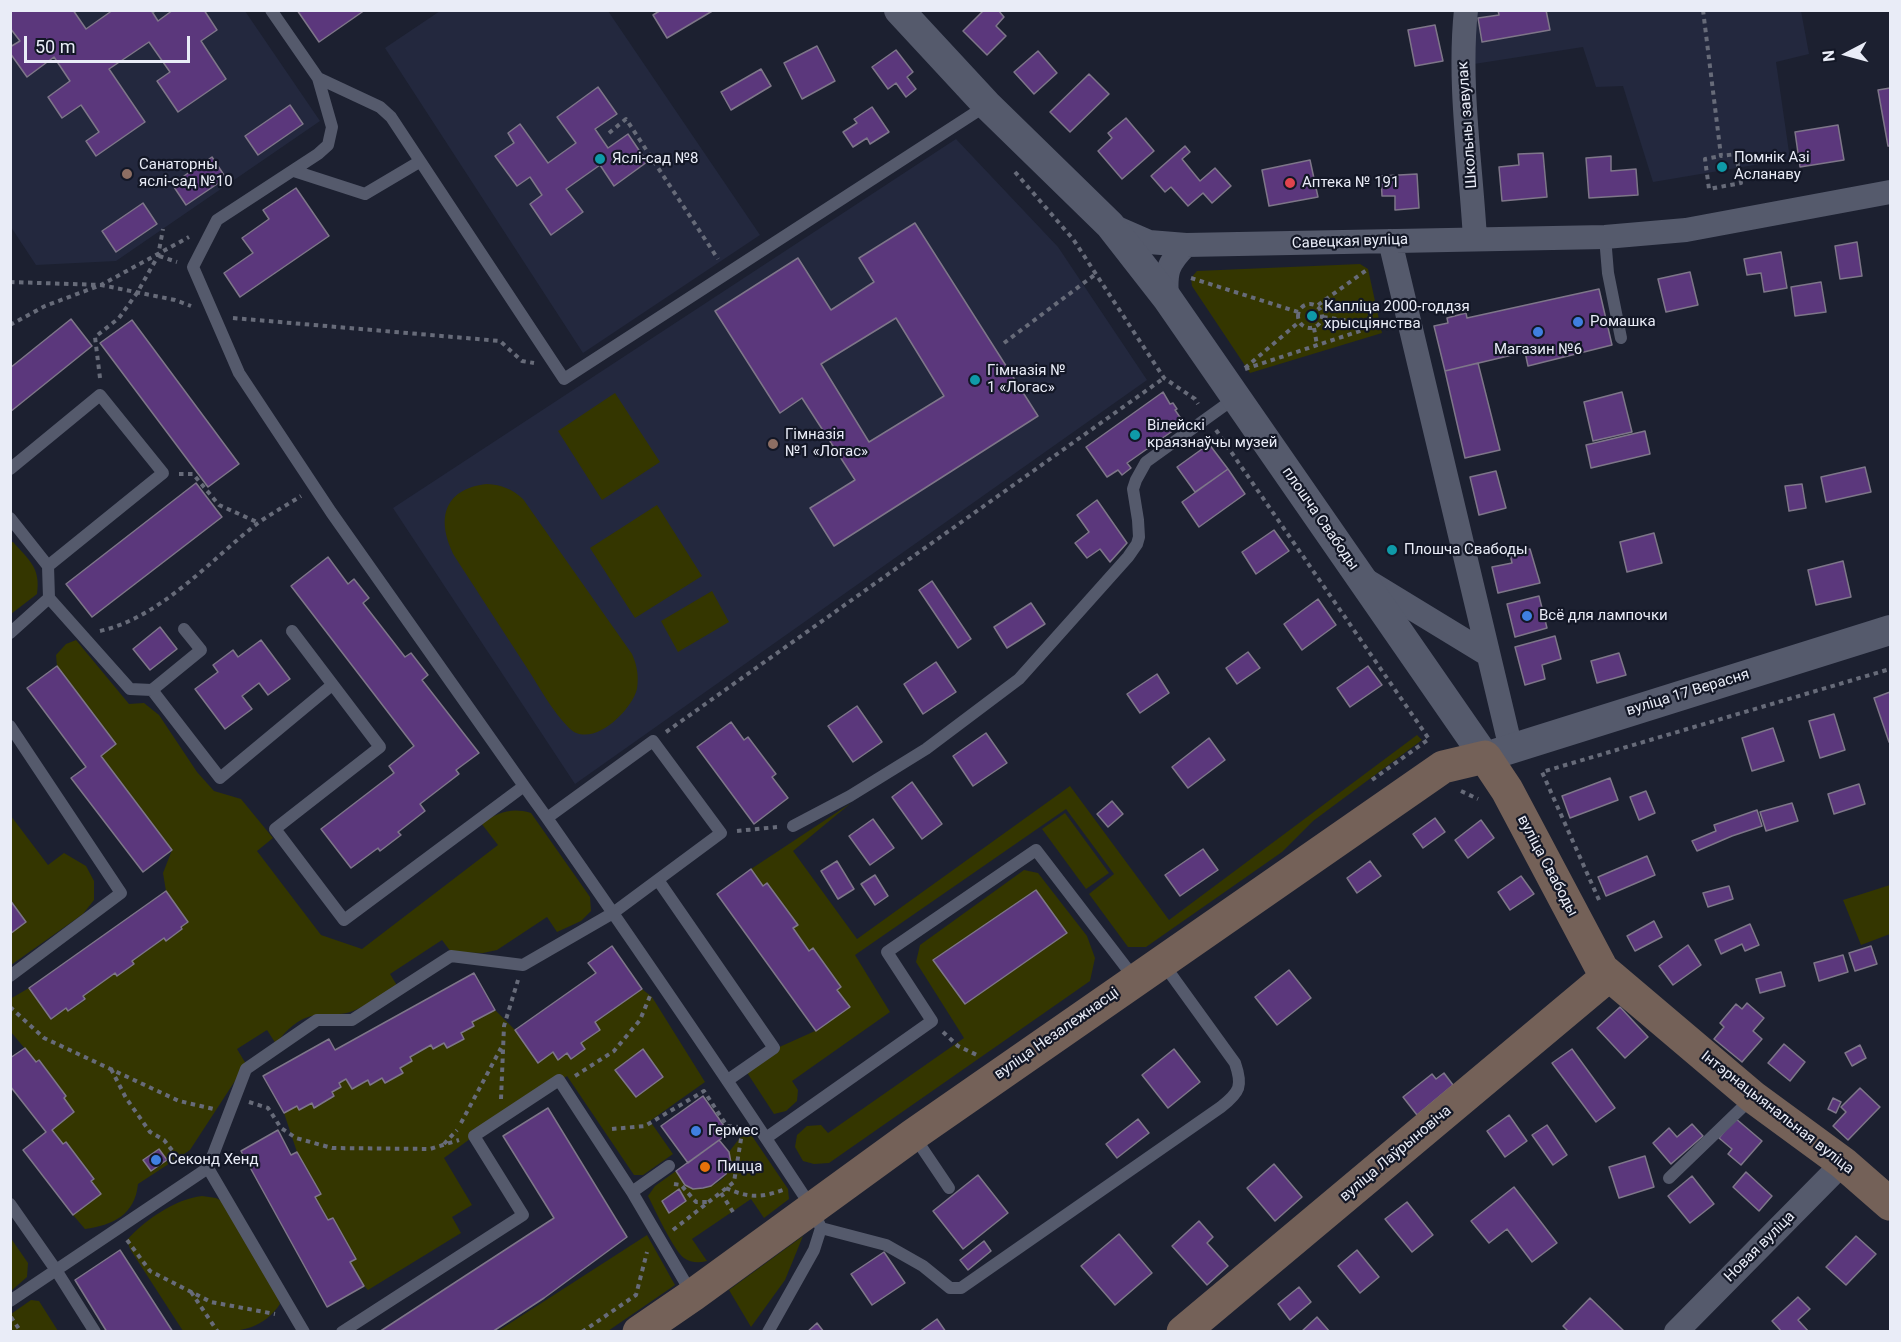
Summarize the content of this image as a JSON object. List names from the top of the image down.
{
  "streets": {
    "main road": [
      "вуліца Свабоды",
      "вуліца Незалежнасці",
      "Інтэрнацыянальная вуліца",
      "вуліца Лаўрыновіча"
    ],
    "street": [
      "Школьны завулак",
      "Савецкая вуліца",
      "плошча Свабоды",
      "вуліца 17 Верасня",
      "Новая вуліца"
    ]
  },
  "crossings": [
    ["Школьны завулак", "Савецкая вуліца"],
    ["Савецкая вуліца", "плошча Свабоды"],
    ["плошча Свабоды", "вуліца 17 Верасня"],
    ["плошча Свабоды", "вуліца Свабоды"],
    ["плошча Свабоды", "вуліца Незалежнасці"],
    ["вуліца 17 Верасня", "вуліца Свабоды"],
    ["вуліца 17 Верасня", "вуліца Незалежнасці"],
    ["вуліца Свабоды", "вуліца Незалежнасці"],
    ["вуліца Свабоды", "Інтэрнацыянальная вуліца"],
    ["вуліца Свабоды", "вуліца Лаўрыновіча"],
    ["Інтэрнацыянальная вуліца", "вуліца Лаўрыновіча"],
    ["Інтэрнацыянальная вуліца", "Новая вуліца"]
  ],
  "places": [
    "Яслі-сад №8",
    "Помнік Азі Асланаву",
    "Санаторны яслі-сад №10",
    "Аптека № 191",
    "Капліца 2000-годдзя хрысціянства",
    "Ромашка",
    "Магазин №6",
    "Гімназія № 1 «Логас»",
    "Вілейскі краязнаўчы музей",
    "Гімназія №1 «Логас»",
    "Плошча Свабоды",
    "Всё для лампочки",
    "Гермес",
    "Секонд Хенд",
    "Пицца"
  ],
  "scale_bar": "50 m",
  "north": "left"
}
